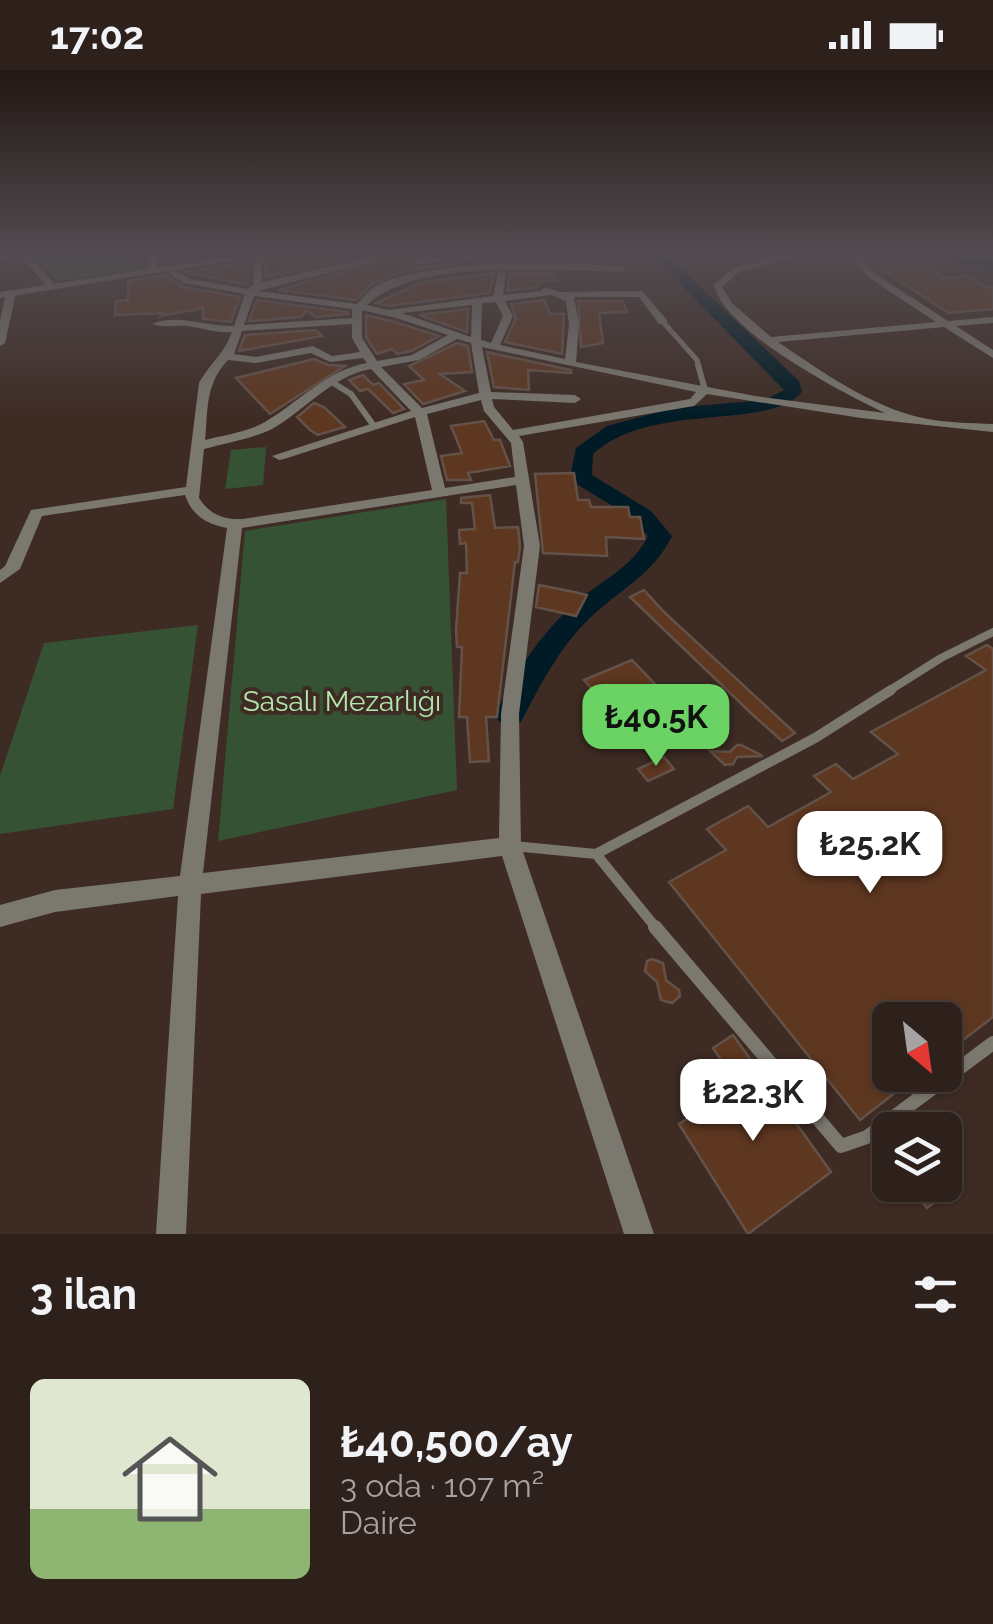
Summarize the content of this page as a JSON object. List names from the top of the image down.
{
  "parks": ["Sasalı Mezarlığı"],
  "north": "bottom right",
  "page": {
    "status": "17:02",
    "price": ["₺40.5K", "₺25.2K", "₺22.3K"],
    "heading": "3 ilan",
    "list": [
      {
        "name": "₺40,500/ay",
        "note": "3 oda · 107 m² · Daire"
      }
    ]
  }
}
